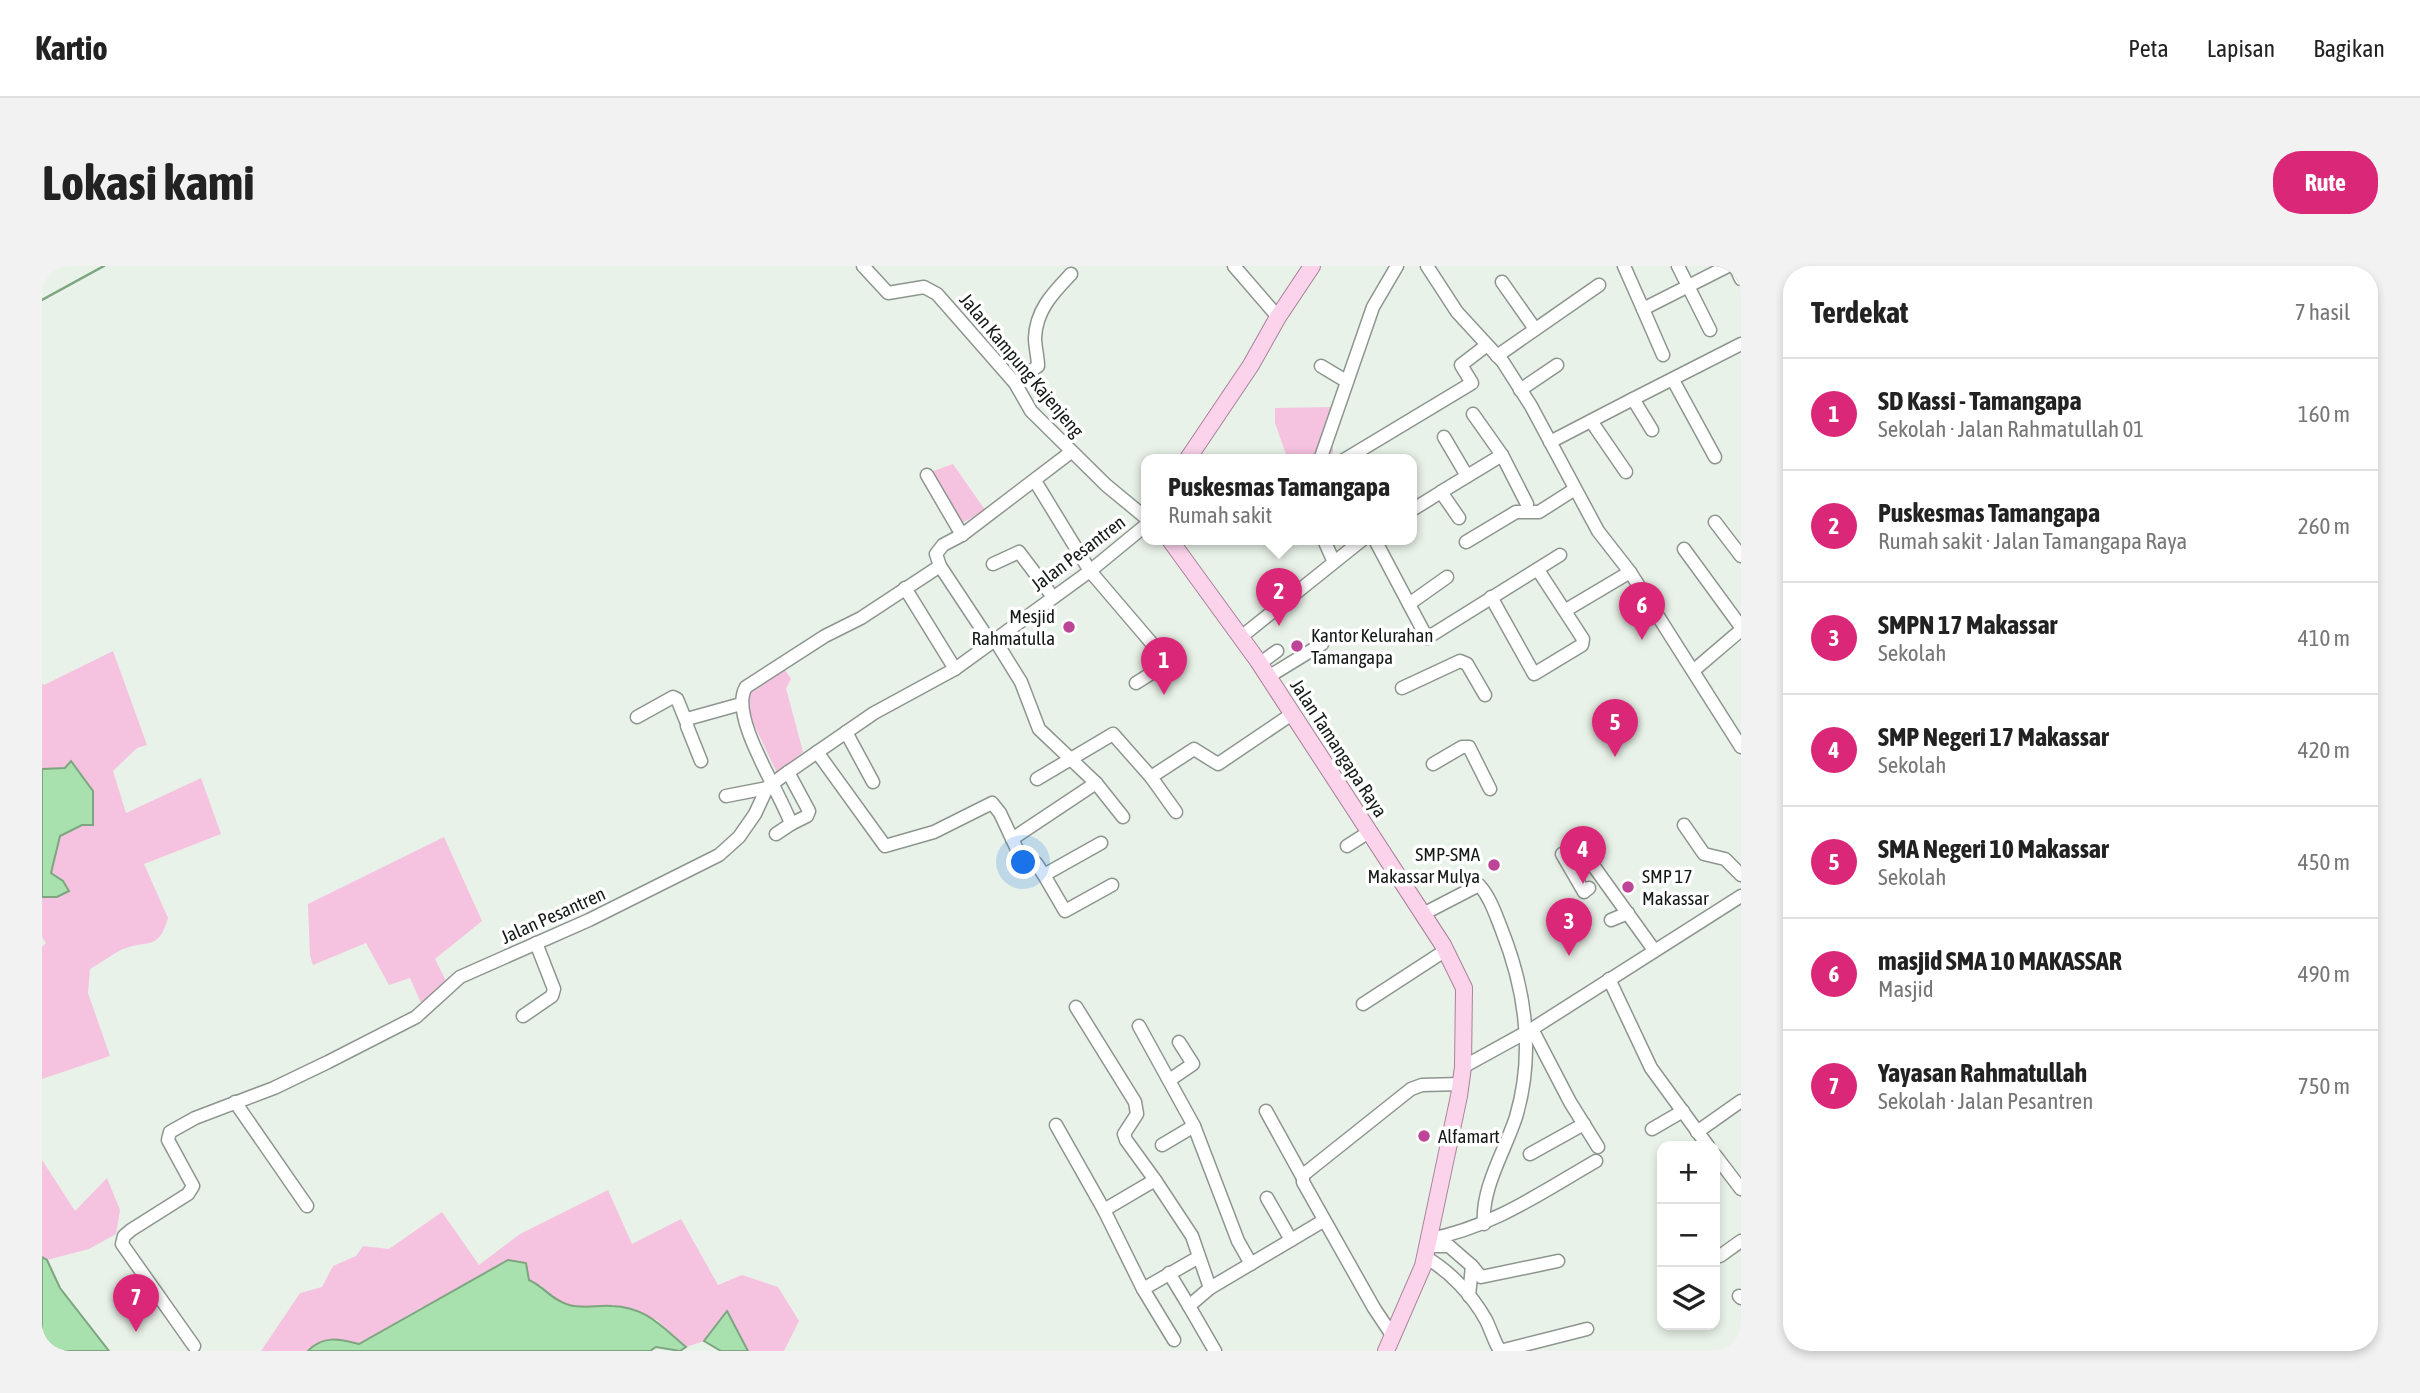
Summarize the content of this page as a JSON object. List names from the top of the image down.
{
  "streets": {
    "main road": ["Jalan Tamangapa Raya"],
    "street": ["Jalan Kampung Kajenjeng", "Jalan Pesantren"]
  },
  "places": [
    "Mesjid Rahmatulla",
    "Kantor Kelurahan Tamangapa",
    "SMP-SMA Makassar Mulya",
    "SMP 17 Makassar",
    "Alfamart"
  ],
  "page": {
    "header": "Kartio",
    "nav": ["Peta", "Lapisan", "Bagikan"],
    "buttons": "Rute",
    "title": "Lokasi kami",
    "heading": ["Terdekat", "7 hasil"],
    "list": [
      {
        "mark": "1",
        "name": "SD Kassi - Tamangapa",
        "note": "Sekolah · Jalan Rahmatullah 01",
        "value": "160 m"
      },
      {
        "mark": "2",
        "name": "Puskesmas Tamangapa",
        "note": "Rumah sakit · Jalan Tamangapa Raya",
        "value": "260 m"
      },
      {
        "mark": "3",
        "name": "SMPN 17 Makassar",
        "note": "Sekolah",
        "value": "410 m"
      },
      {
        "mark": "4",
        "name": "SMP Negeri 17 Makassar",
        "note": "Sekolah",
        "value": "420 m"
      },
      {
        "mark": "5",
        "name": "SMA Negeri 10 Makassar",
        "note": "Sekolah",
        "value": "450 m"
      },
      {
        "mark": "6",
        "name": "masjid SMA 10 MAKASSAR",
        "note": "Masjid",
        "value": "490 m"
      },
      {
        "mark": "7",
        "name": "Yayasan Rahmatullah",
        "note": "Sekolah · Jalan Pesantren",
        "value": "750 m"
      }
    ],
    "popup": ["Puskesmas Tamangapa", "Rumah sakit"],
    "pins": [
      "2",
      "6",
      "1",
      "5",
      "4",
      "3",
      "7"
    ],
    "map_buttons": ["+", "−"]
  }
}
